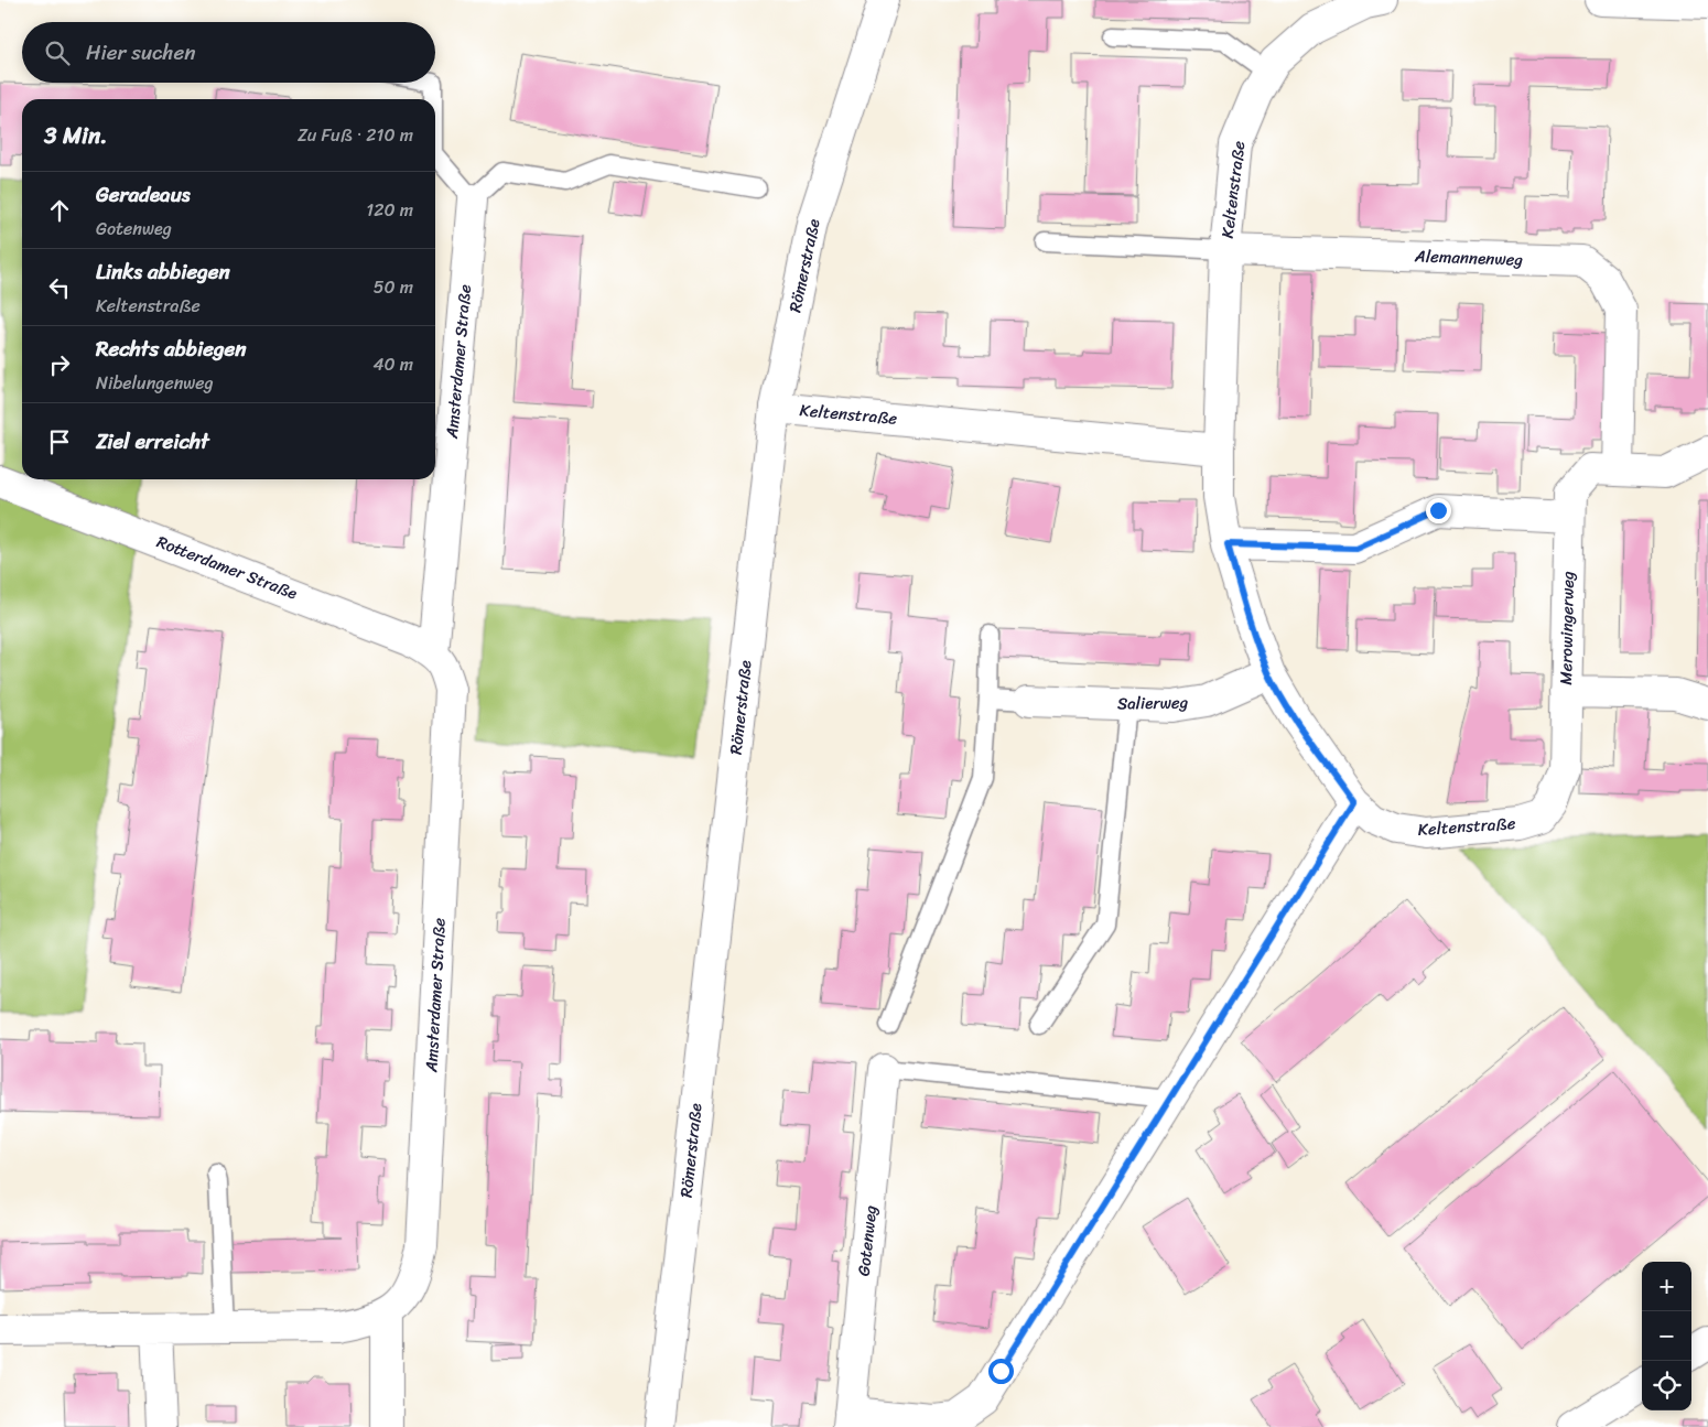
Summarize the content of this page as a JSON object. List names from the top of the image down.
{
  "streets": {
    "street": [
      "Keltenstraße",
      "Alemannenweg",
      "Römerstraße",
      "Amsterdamer Straße",
      "Rotterdamer Straße",
      "Merowingerweg",
      "Salierweg",
      "Gotenweg"
    ]
  },
  "crossings": [
    ["Keltenstraße", "Alemannenweg"],
    ["Keltenstraße", "Römerstraße"],
    ["Keltenstraße", "Merowingerweg"],
    ["Keltenstraße", "Salierweg"],
    ["Keltenstraße", "Gotenweg"],
    ["Alemannenweg", "Merowingerweg"],
    ["Amsterdamer Straße", "Rotterdamer Straße"]
  ],
  "page": {
    "search": "Hier suchen",
    "heading": ["3 Min.", "Zu Fuß · 210 m"],
    "list": [
      ["Geradeaus", "Gotenweg", "120 m"],
      ["Links abbiegen", "Keltenstraße", "50 m"],
      ["Rechts abbiegen", "Nibelungenweg", "40 m"],
      "Ziel erreicht"
    ],
    "map_buttons": ["+", "−"]
  }
}
